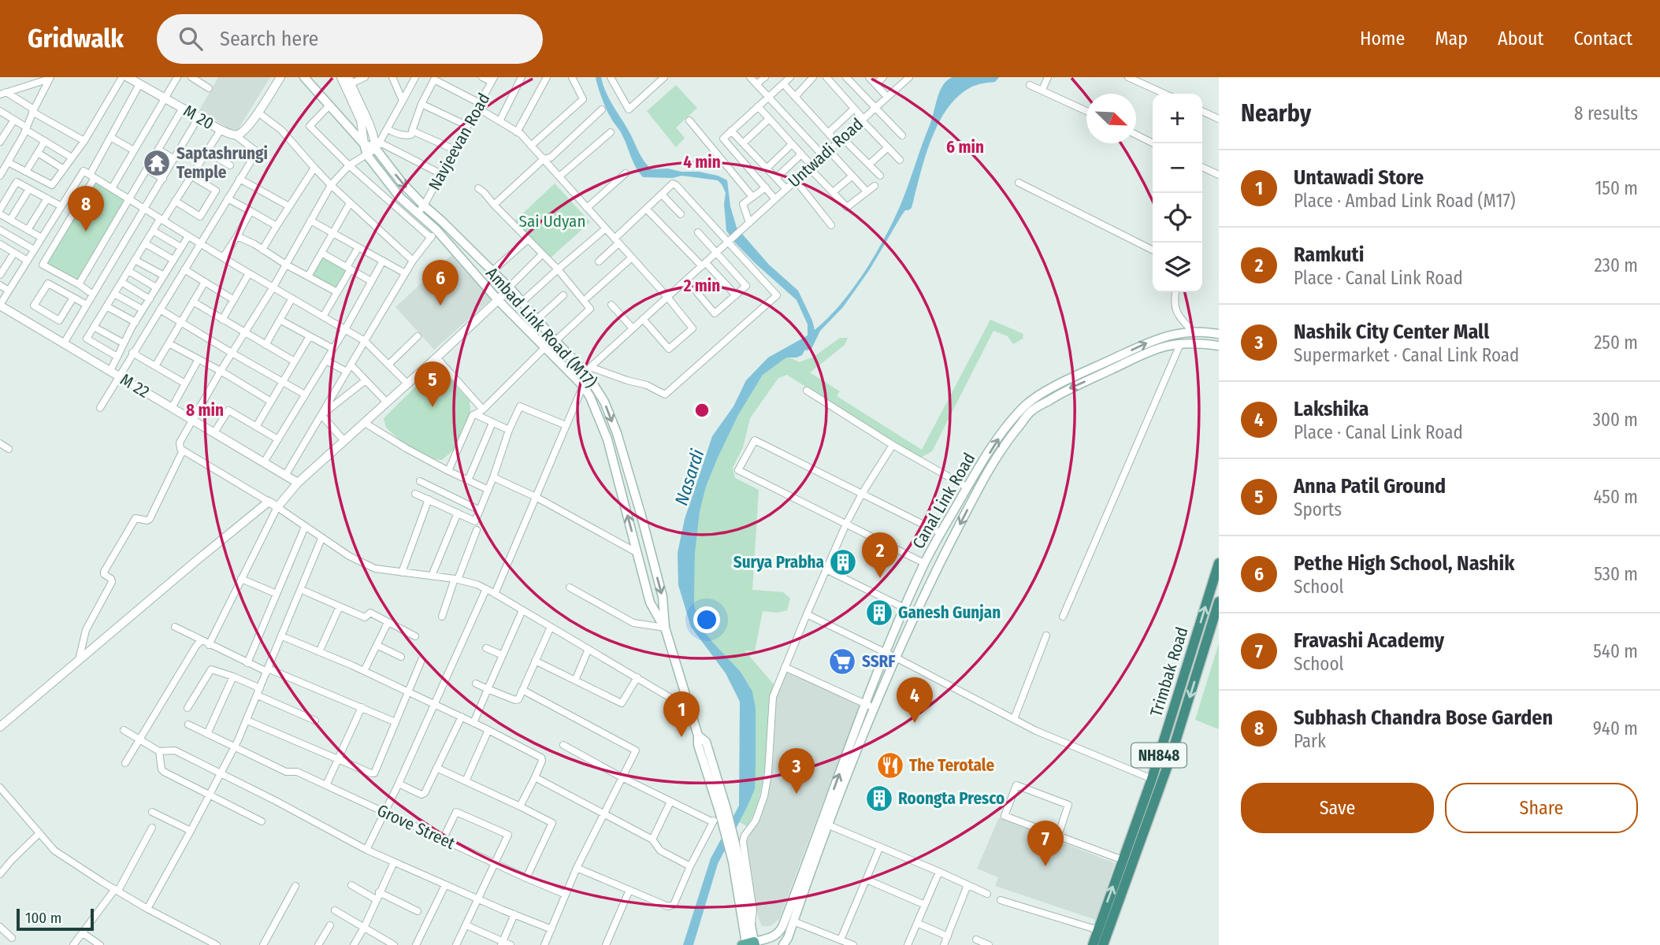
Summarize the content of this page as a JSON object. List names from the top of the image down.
{
  "streets": {
    "highway": ["Trimbak Road", "NH848"],
    "main road": ["Ambad Link Road (M17)", "Canal Link Road"],
    "street": [
      "M 20",
      "Navjeevan Road",
      "Untwadi Road",
      "M 22",
      "Grove Street"
    ]
  },
  "crossings": [
    ["Navjeevan Road", "Ambad Link Road (M17)"],
    ["Untwadi Road", "Ambad Link Road (M17)"]
  ],
  "water": ["Nasardi"],
  "parks": ["Sai Udyan"],
  "places": {
    "temple": ["Saptashrungi Temple"],
    "building": ["Surya Prabha", "Ganesh Gunjan", "Roongta Presco"],
    "supermarket": ["SSRF"],
    "restaurant": ["The Terotale"]
  },
  "scale_bar": "100 m",
  "north": "bottom right",
  "page": {
    "header": "Gridwalk",
    "search": "Search here",
    "nav": [
      "Home",
      "Map",
      "About",
      "Contact"
    ],
    "heading": ["Nearby", "8 results"],
    "map_buttons": ["+", "−"],
    "list": [
      {
        "mark": "1",
        "name": "Untawadi Store",
        "note": "Place · Ambad Link Road (M17)",
        "value": "150 m"
      },
      {
        "mark": "2",
        "name": "Ramkuti",
        "note": "Place · Canal Link Road",
        "value": "230 m"
      },
      {
        "mark": "3",
        "name": "Nashik City Center Mall",
        "note": "Supermarket · Canal Link Road",
        "value": "250 m"
      },
      {
        "mark": "4",
        "name": "Lakshika",
        "note": "Place · Canal Link Road",
        "value": "300 m"
      },
      {
        "mark": "5",
        "name": "Anna Patil Ground",
        "note": "Sports",
        "value": "450 m"
      },
      {
        "mark": "6",
        "name": "Pethe High School, Nashik",
        "note": "School",
        "value": "530 m"
      },
      {
        "mark": "7",
        "name": "Fravashi Academy",
        "note": "School",
        "value": "540 m"
      },
      {
        "mark": "8",
        "name": "Subhash Chandra Bose Garden",
        "note": "Park",
        "value": "940 m"
      }
    ],
    "pins": [
      "8",
      "6",
      "5",
      "2",
      "4",
      "1",
      "3",
      "7"
    ],
    "buttons": ["Save", "Share"],
    "scale": "100 m"
  },
  "rings": [
    "6 min",
    "4 min",
    "2 min",
    "8 min"
  ]
}
